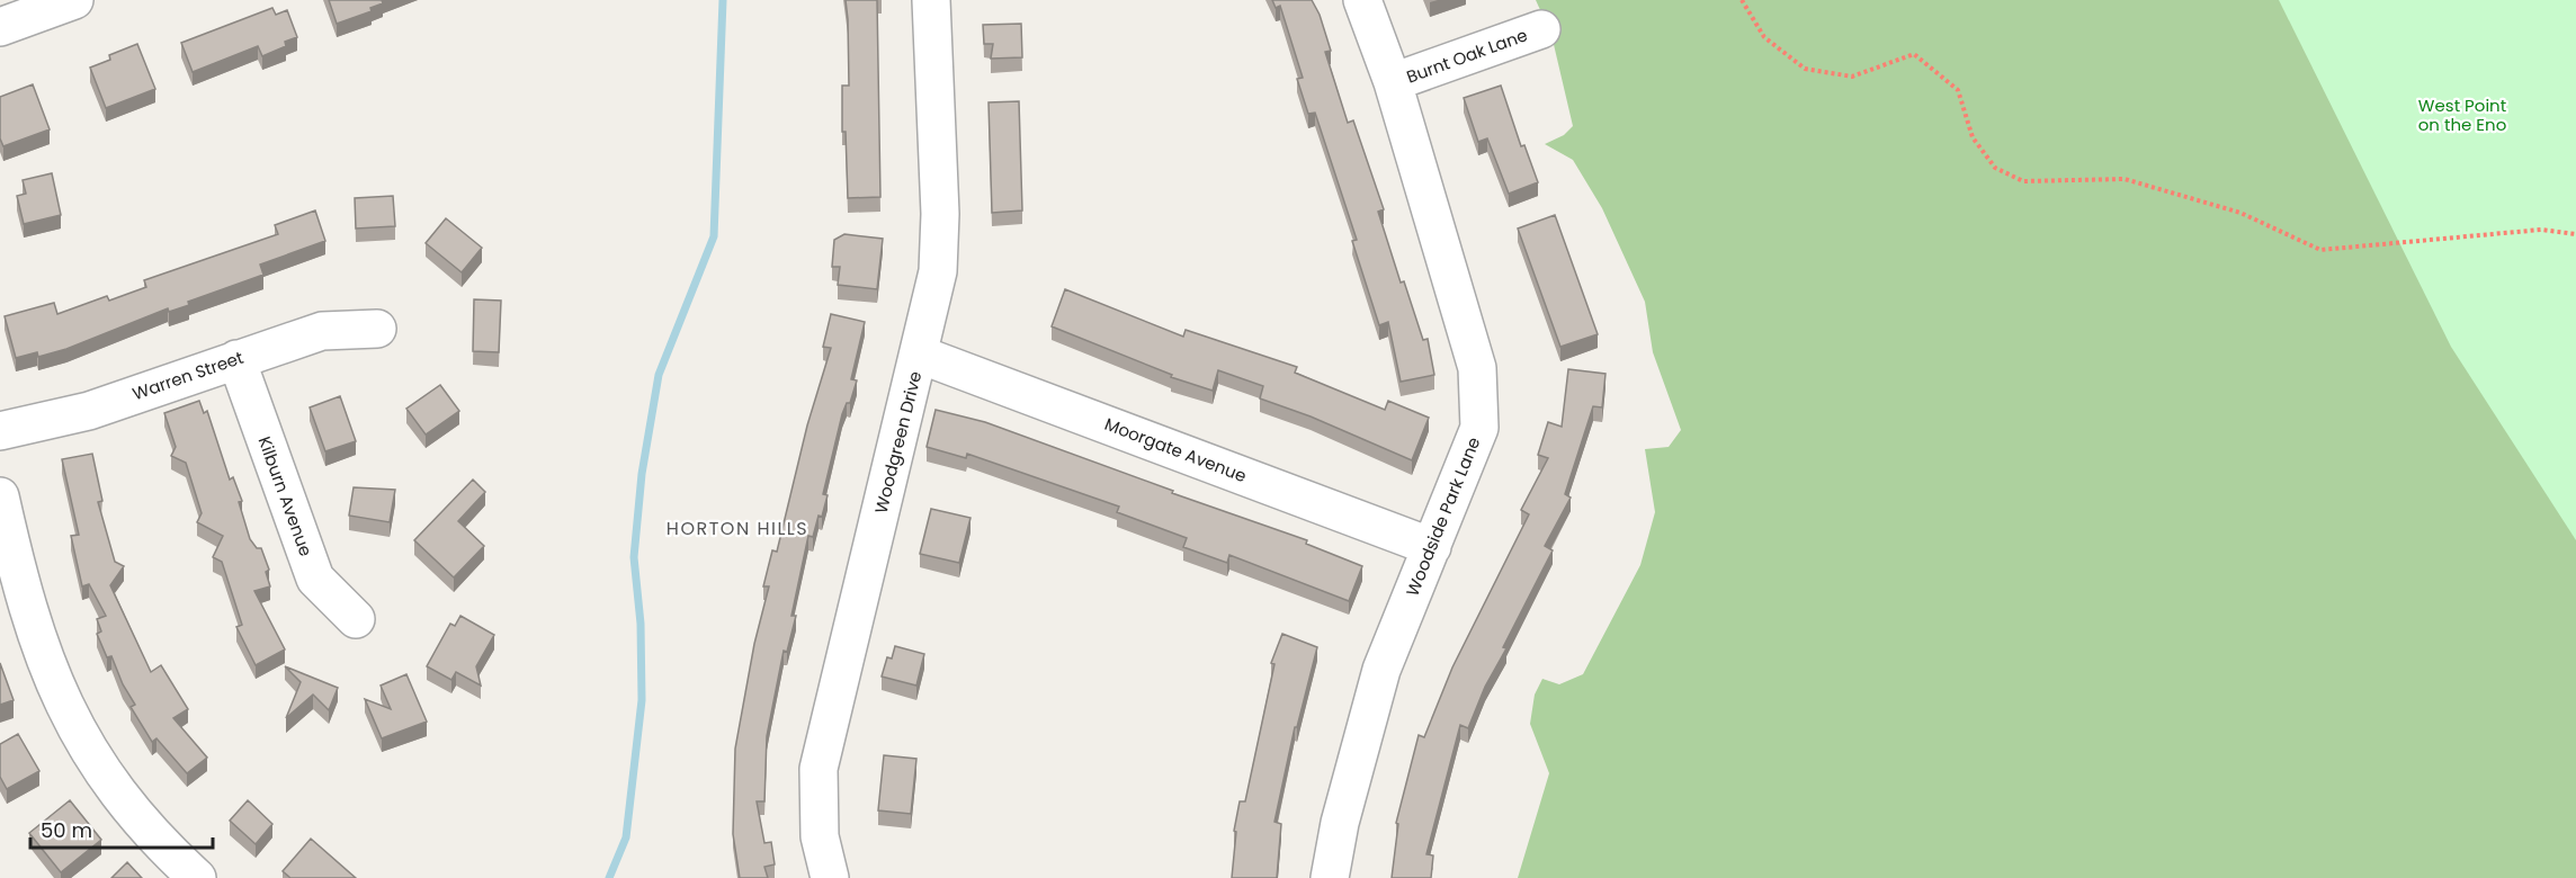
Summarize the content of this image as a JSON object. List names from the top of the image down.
{
  "streets": {
    "street": [
      "Burnt Oak Lane",
      "Warren Street",
      "Woodgreen Drive",
      "Moorgate Avenue",
      "Kilburn Avenue",
      "Woodside Park Lane"
    ]
  },
  "crossings": [
    ["Burnt Oak Lane", "Woodside Park Lane"],
    ["Warren Street", "Kilburn Avenue"],
    ["Woodgreen Drive", "Moorgate Avenue"],
    ["Moorgate Avenue", "Woodside Park Lane"]
  ],
  "districts": ["HORTON HILLS"],
  "parks": ["West Point on the Eno"],
  "scale_bar": "50 m"
}
